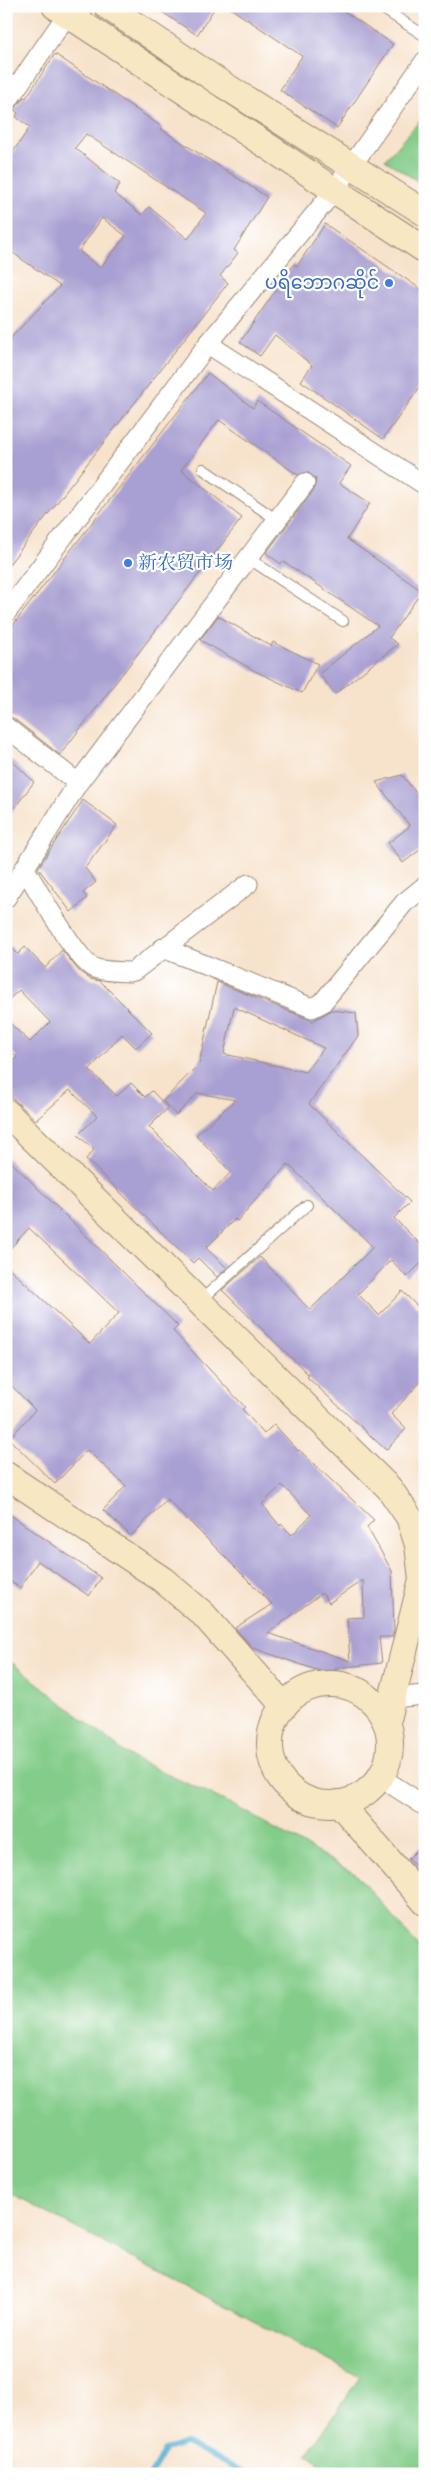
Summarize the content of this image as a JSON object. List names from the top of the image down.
{
  "places": ["ပရိဘောဂဆိုင်", "新农贸市场"]
}
